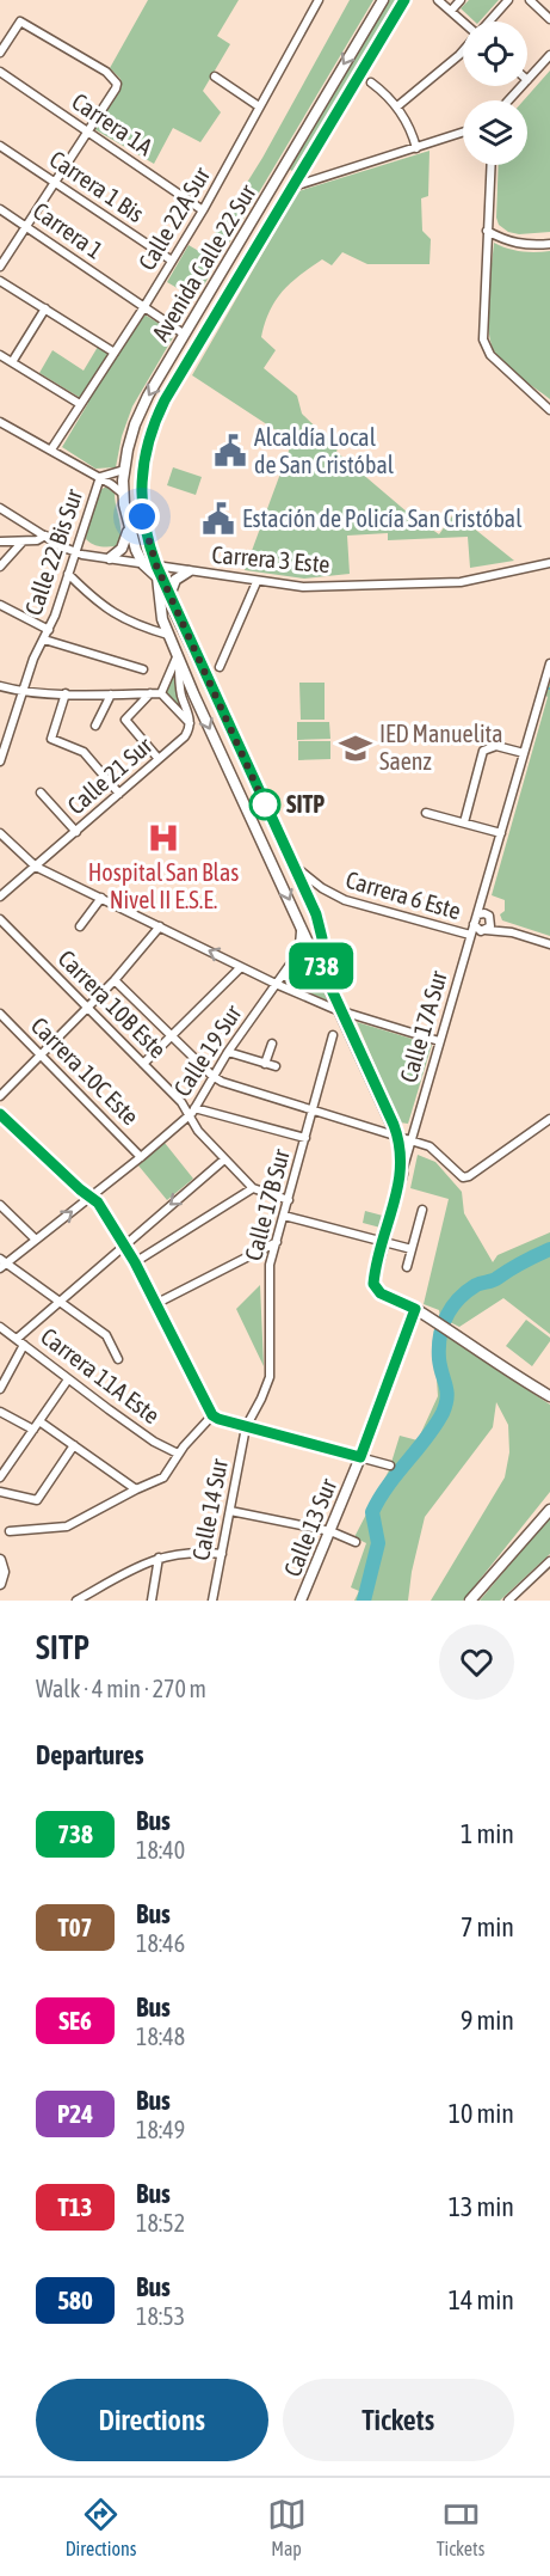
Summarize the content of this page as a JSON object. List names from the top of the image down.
{
  "streets": {
    "main road": ["Avenida Calle 22 Sur", "Calle 17A Sur", "Calle 13 Sur"],
    "street": [
      "Carrera 1A",
      "Carrera 1 Bis",
      "Calle 22A Sur",
      "Carrera 1",
      "Calle 22 Bis Sur",
      "Carrera 3 Este",
      "Calle 21 Sur",
      "Carrera 6 Este",
      "Carrera 10B Este",
      "Calle 19 Sur",
      "Carrera 10C Este",
      "Calle 17B Sur",
      "Carrera 11A Este",
      "Calle 14 Sur"
    ]
  },
  "crossings": [
    ["Carrera 1A", "Calle 22A Sur"],
    ["Carrera 1 Bis", "Calle 22A Sur"],
    ["Calle 22A Sur", "Carrera 1"],
    ["Carrera 1", "Avenida Calle 22 Sur"],
    ["Avenida Calle 22 Sur", "Carrera 3 Este"],
    ["Avenida Calle 22 Sur", "Carrera 6 Este"],
    ["Avenida Calle 22 Sur", "Calle 17A Sur"],
    ["Avenida Calle 22 Sur", "Calle 19 Sur"],
    ["Calle 22 Bis Sur", "Carrera 3 Este"],
    ["Carrera 6 Este", "Calle 17A Sur"],
    ["Carrera 10B Este", "Calle 19 Sur"],
    ["Carrera 10B Este", "Calle 17B Sur"],
    ["Calle 17A Sur", "Calle 13 Sur"],
    ["Calle 19 Sur", "Carrera 10C Este"],
    ["Calle 17B Sur", "Calle 14 Sur"]
  ],
  "places": {
    "public building": ["Alcaldía Local de San Cristóbal", "Estación de Policía San Cristóbal"],
    "school or university": ["IED Manuelita Saenz"],
    "other": ["SITP"],
    "hospital": ["Hospital San Blas Nivel II E.S.E."]
  },
  "lines": ["bus line 738"],
  "page": {
    "on_map": "738",
    "heading": [
      ["SITP", "Walk · 4 min · 270 m"],
      "Departures"
    ],
    "list": [
      {
        "mark": "738",
        "name": "Bus",
        "note": "18:40",
        "value": "1 min"
      },
      {
        "mark": "T07",
        "name": "Bus",
        "note": "18:46",
        "value": "7 min"
      },
      {
        "mark": "SE6",
        "name": "Bus",
        "note": "18:48",
        "value": "9 min"
      },
      {
        "mark": "P24",
        "name": "Bus",
        "note": "18:49",
        "value": "10 min"
      },
      {
        "mark": "T13",
        "name": "Bus",
        "note": "18:52",
        "value": "13 min"
      },
      {
        "mark": "580",
        "name": "Bus",
        "note": "18:53",
        "value": "14 min"
      }
    ],
    "buttons": ["Directions", "Tickets"],
    "tabs": ["Directions", "Map", "Tickets"]
  }
}
